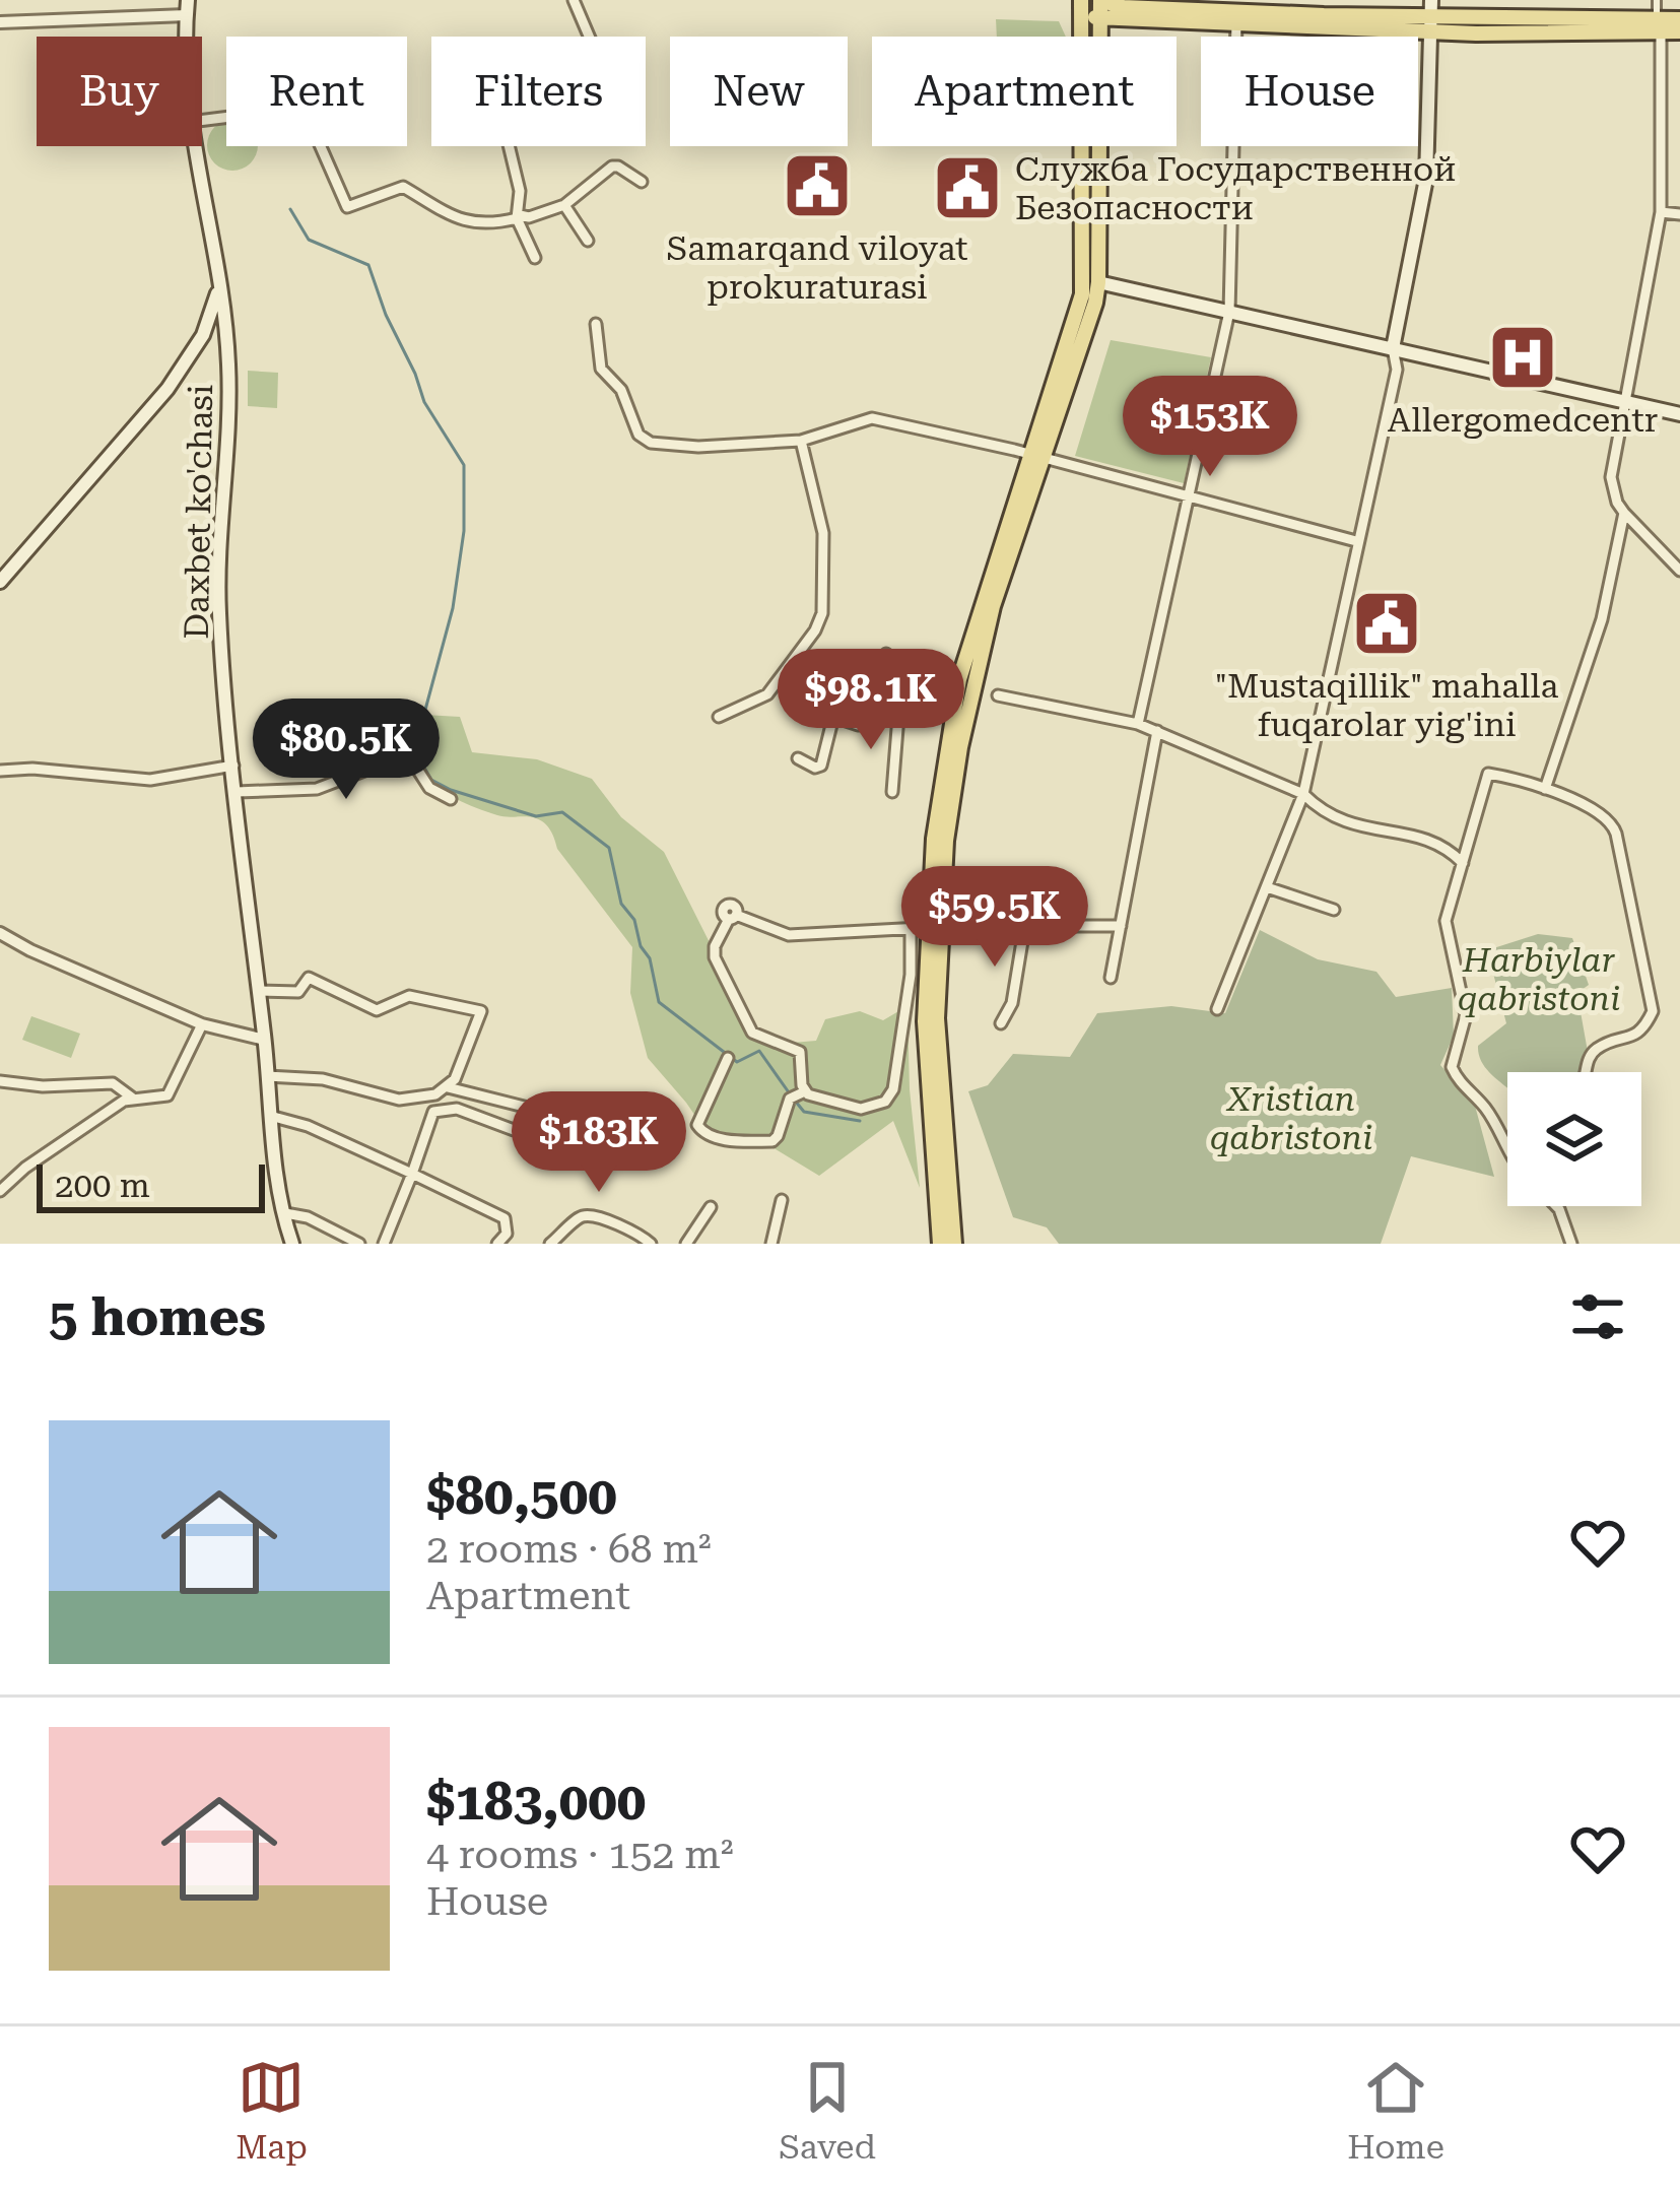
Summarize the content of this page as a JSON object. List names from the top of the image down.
{
  "streets": {
    "main road": ["Daxbet ko'chasi"]
  },
  "parks": ["Harbiylar qabristoni", "Xristian qabristoni"],
  "places": {
    "public building": ["Samarqand viloyat prokuraturasi", "Служба Государственной Безопасности", "\"Mustaqillik\" mahalla fuqarolar yig'ini"],
    "hospital": ["Allergomedcentr"]
  },
  "scale_bar": "200 m",
  "page": {
    "chip": [
      "Buy",
      "Rent",
      "Filters",
      "New",
      "Apartment",
      "House"
    ],
    "price": [
      "$153K",
      "$98.1K",
      "$80.5K",
      "$59.5K",
      "$183K"
    ],
    "scale": "200 m",
    "heading": "5 homes",
    "list": [
      {
        "name": "$80,500",
        "note": "2 rooms · 68 m² · Apartment"
      },
      {
        "name": "$183,000",
        "note": "4 rooms · 152 m² · House"
      }
    ],
    "tabs": ["Map", "Saved", "Home"]
  }
}
